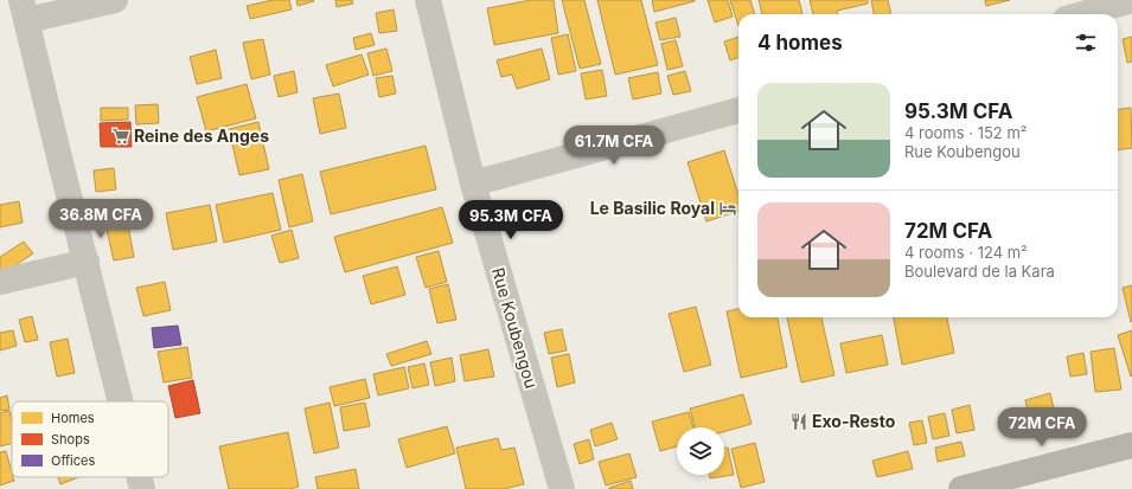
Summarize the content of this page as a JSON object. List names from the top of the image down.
{
  "streets": {
    "street": ["Rue Koubengou"]
  },
  "places": {
    "supermarket": ["Reine des Anges"],
    "hotel": ["Le Basilic Royal"],
    "restaurant": ["Exo-Resto"]
  },
  "legend": ["Homes", "Shops", "Offices"],
  "page": {
    "heading": "4 homes",
    "list": [
      {
        "name": "95.3M CFA",
        "note": "4 rooms · 152 m² · Rue Koubengou"
      },
      {
        "name": "72M CFA",
        "note": "4 rooms · 124 m² · Boulevard de la Kara"
      }
    ],
    "price": [
      "61.7M CFA",
      "36.8M CFA",
      "95.3M CFA",
      "72M CFA"
    ]
  }
}
